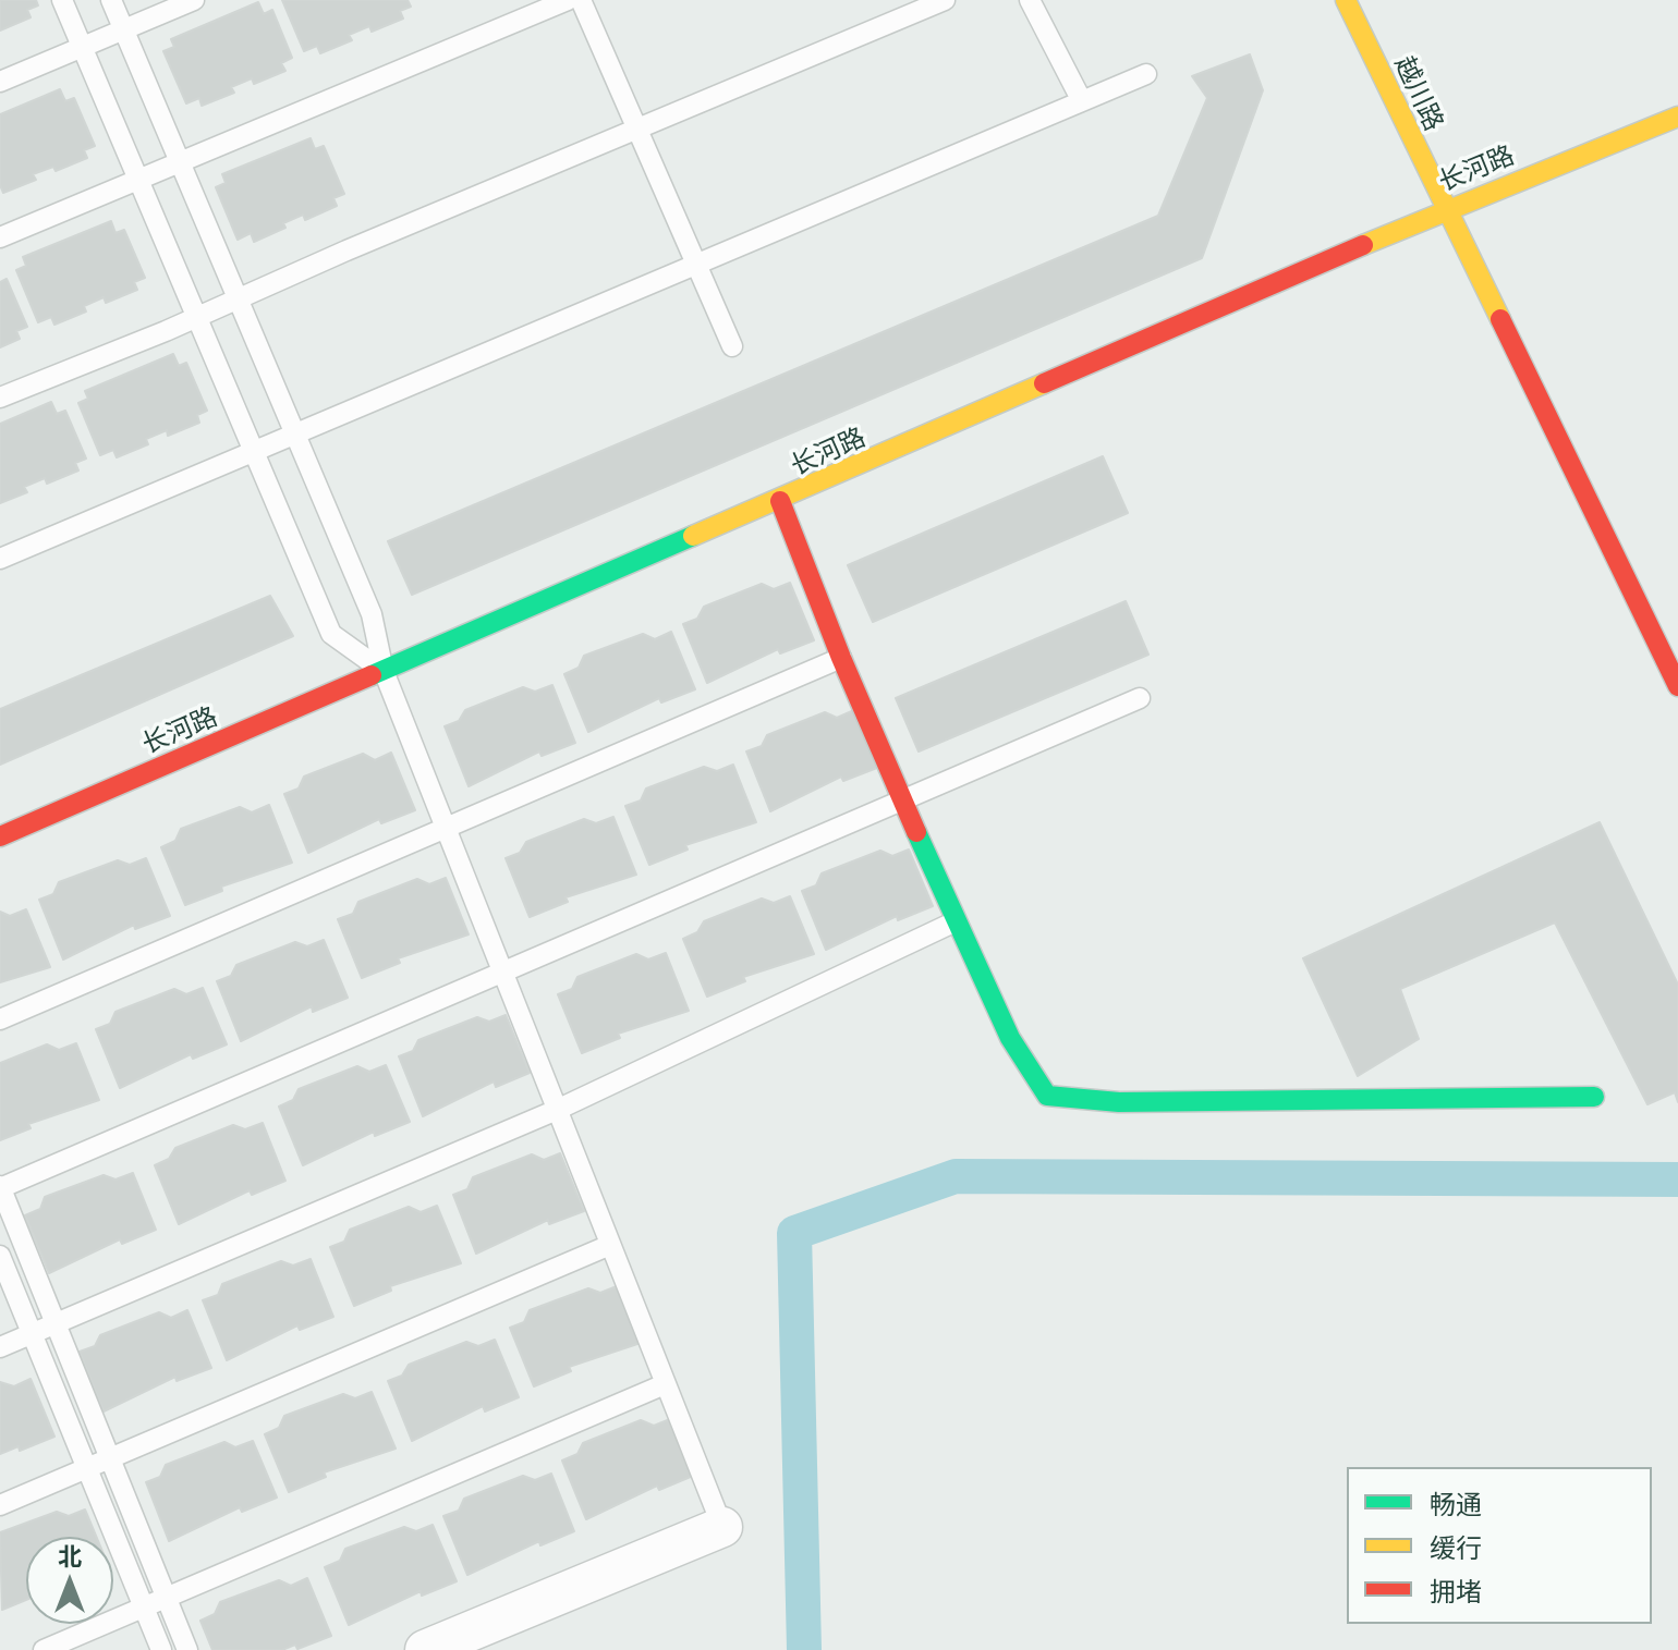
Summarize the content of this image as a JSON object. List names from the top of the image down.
{
  "streets": {
    "street": ["越川路", "长河路"]
  },
  "crossings": [
    ["越川路", "长河路"]
  ],
  "legend": ["畅通", "缓行", "拥堵"],
  "north": "top"
}
